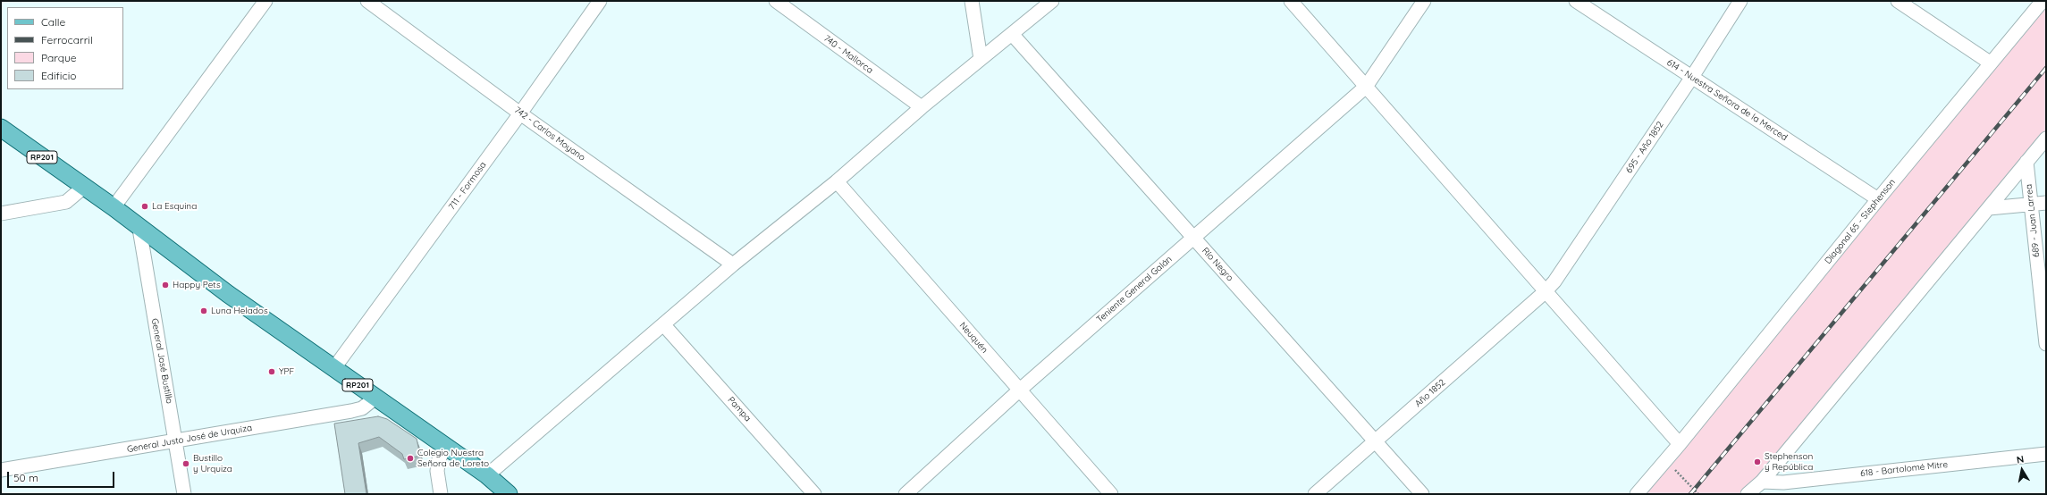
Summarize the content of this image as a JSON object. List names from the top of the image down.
{
  "streets": {
    "main road": ["RP201"],
    "street": [
      "740 - Mallorca",
      "614 - Nuestra Señora de la Merced",
      "742 - Carlos Moyano",
      "695 - Año 1852",
      "711 - Formosa",
      "689 - Juan Larrea",
      "Diagonal 65 - Stephenson",
      "Río Negro",
      "Teniente General Galán",
      "Neuquén",
      "General José Bustillo",
      "Año 1852",
      "Pampa",
      "General Justo José de Urquiza",
      "618 - Bartolomé Mitre"
    ]
  },
  "crossings": [
    ["614 - Nuestra Señora de la Merced", "695 - Año 1852"],
    ["614 - Nuestra Señora de la Merced", "Diagonal 65 - Stephenson"],
    ["742 - Carlos Moyano", "711 - Formosa"],
    ["695 - Año 1852", "Año 1852"],
    ["RP201", "711 - Formosa"],
    ["RP201", "General José Bustillo"],
    ["RP201", "General Justo José de Urquiza"],
    ["Río Negro", "Teniente General Galán"],
    ["Río Negro", "Año 1852"],
    ["Teniente General Galán", "Neuquén"],
    ["General José Bustillo", "General Justo José de Urquiza"]
  ],
  "places": [
    "La Esquina",
    "Happy Pets",
    "Luna Helados",
    "YPF",
    "Colegio Nuestra Señora de Loreto",
    "Stephenson y República",
    "Bustillo y Urquiza"
  ],
  "legend": [
    "Calle",
    "Ferrocarril",
    "Parque",
    "Edificio"
  ],
  "scale_bar": "50 m",
  "north": "top"
}
